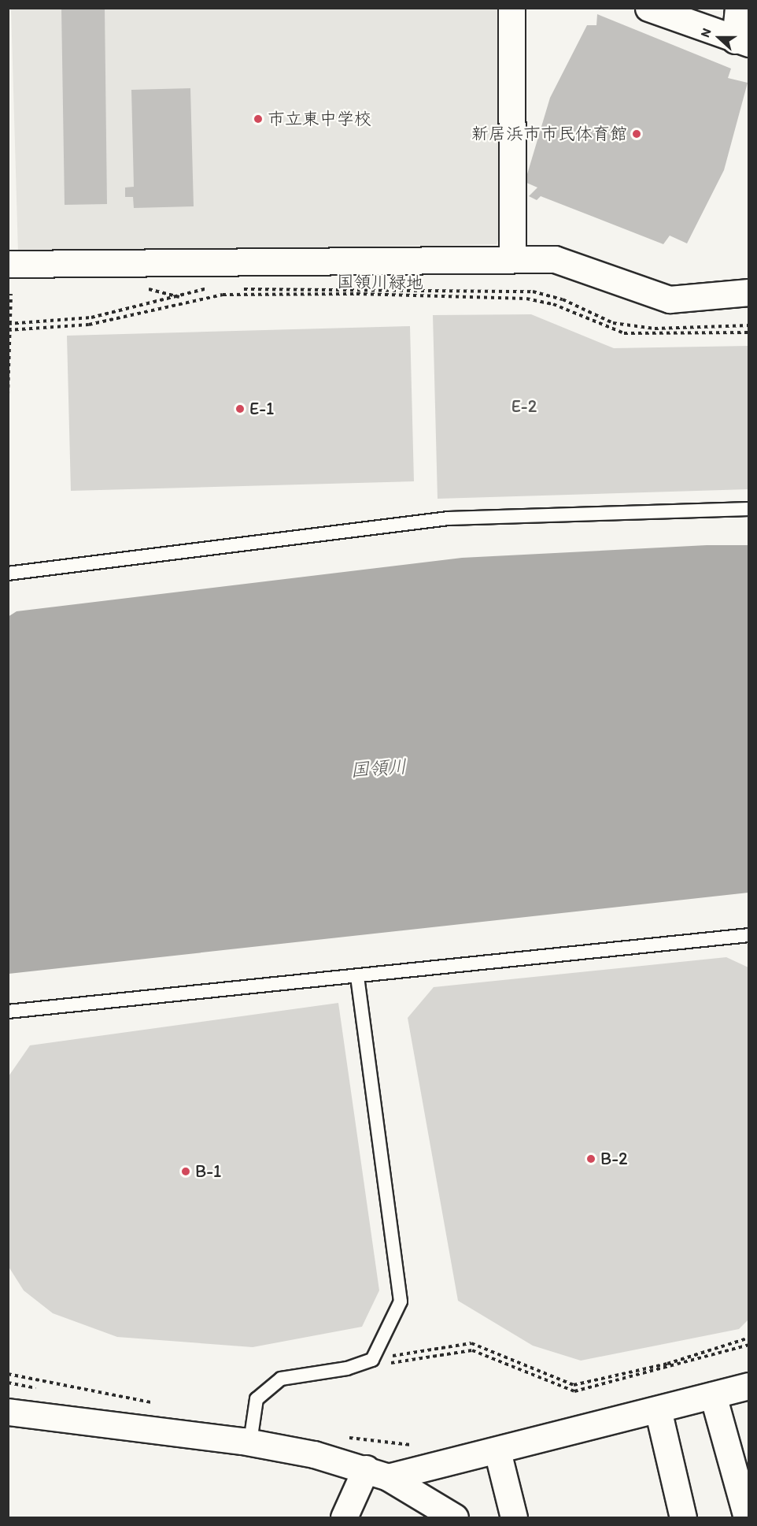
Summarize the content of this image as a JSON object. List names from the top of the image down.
{
  "streets": {
    "path": ["国領川緑地"]
  },
  "water": ["国領川"],
  "parks": ["E-2"],
  "places": [
    "市立東中学校",
    "新居浜市市民体育館",
    "E-1",
    "B-2",
    "B-1"
  ],
  "north": "left"
}
